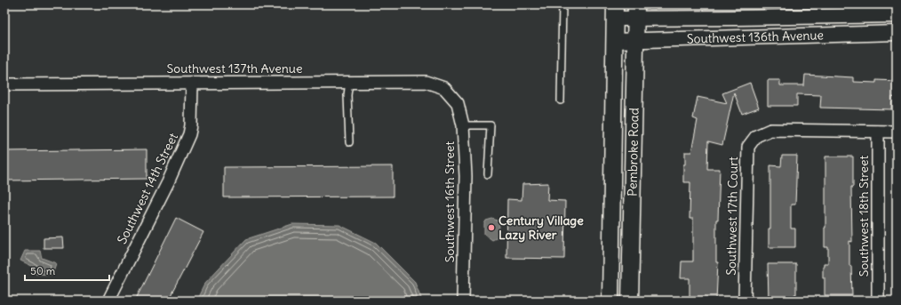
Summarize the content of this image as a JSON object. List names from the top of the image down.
{
  "streets": {
    "main road": ["Pembroke Road"],
    "street": [
      "Southwest 136th Avenue",
      "Southwest 137th Avenue",
      "Southwest 14th Street",
      "Southwest 16th Street",
      "Southwest 17th Court",
      "Southwest 18th Street"
    ]
  },
  "crossings": [
    ["Southwest 136th Avenue", "Pembroke Road"],
    ["Southwest 137th Avenue", "Southwest 14th Street"],
    ["Southwest 137th Avenue", "Southwest 16th Street"],
    ["Southwest 17th Court", "Southwest 18th Street"]
  ],
  "places": ["Century Village Lazy River"],
  "scale_bar": "50 m"
}
